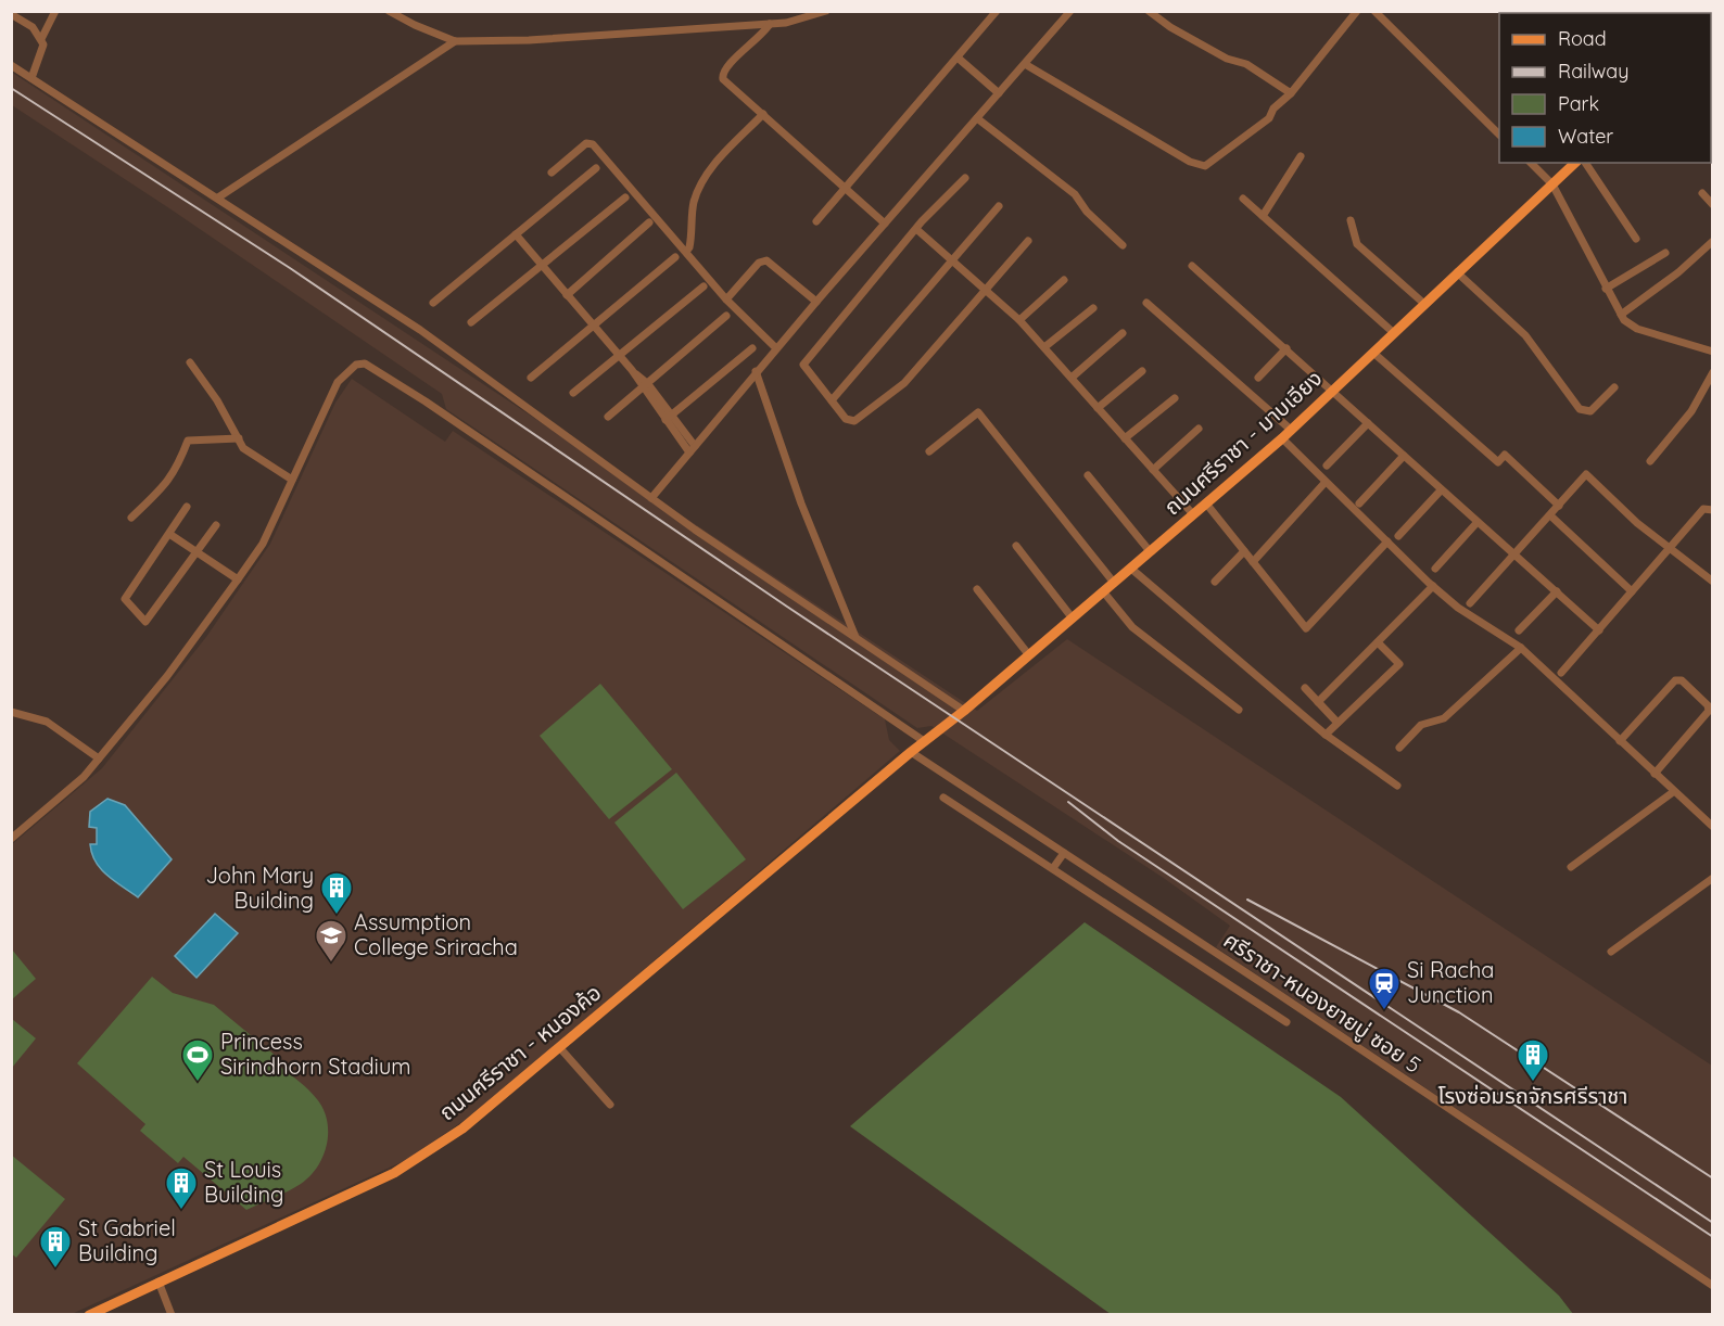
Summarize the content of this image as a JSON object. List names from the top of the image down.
{
  "streets": {
    "main road": ["ถนนศรีราชา - มาบเอียง", "ถนนศรีราชา - หนองค้อ"],
    "street": ["ศรีราชา-หนองยายบู่ ซอย 5"]
  },
  "crossings": [
    ["ถนนศรีราชา - มาบเอียง", "ถนนศรีราชา - หนองค้อ"],
    ["ศรีราชา-หนองยายบู่ ซอย 5", "ถนนศรีราชา - หนองค้อ"]
  ],
  "places": {
    "building": [
      "John Mary Building",
      "โรงซ่อมรถจักรศรีราชา",
      "St Louis Building",
      "St Gabriel Building"
    ],
    "school or university": ["Assumption College Sriracha"],
    "station": ["Si Racha Junction"],
    "sports": ["Princess Sirindhorn Stadium"]
  },
  "legend": [
    "Road",
    "Railway",
    "Park",
    "Water"
  ]
}
